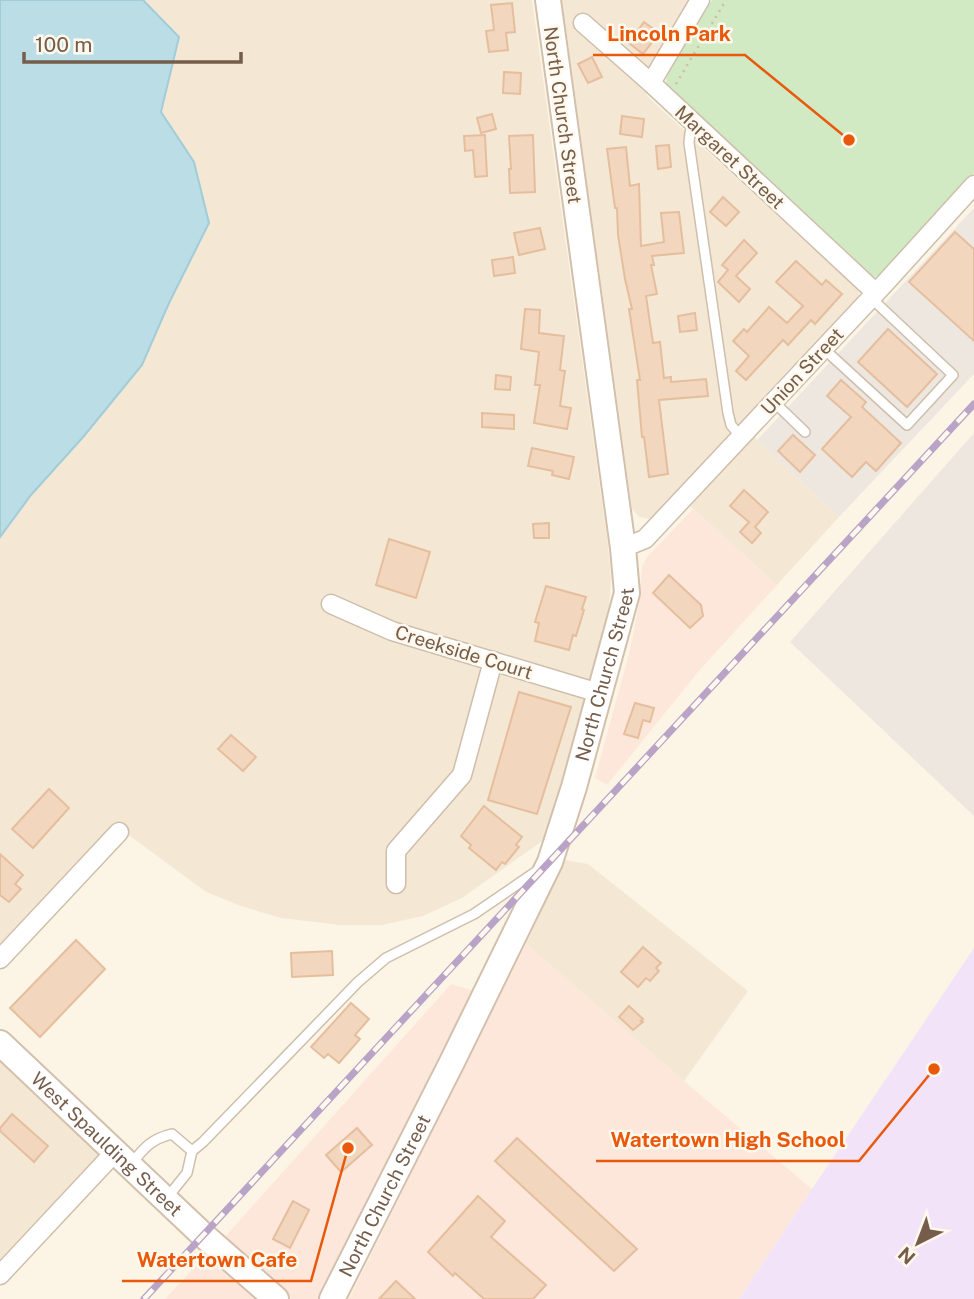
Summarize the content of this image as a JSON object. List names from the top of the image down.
{
  "streets": {
    "main road": ["North Church Street", "West Spaulding Street"],
    "street": ["Margaret Street", "Union Street", "Creekside Court"]
  },
  "crossings": [
    ["North Church Street", "Union Street"],
    ["North Church Street", "Creekside Court"],
    ["Margaret Street", "Union Street"]
  ],
  "places": ["Lincoln Park", "Watertown High School", "Watertown Cafe"],
  "scale_bar": "100 m",
  "north": "bottom left"
}
